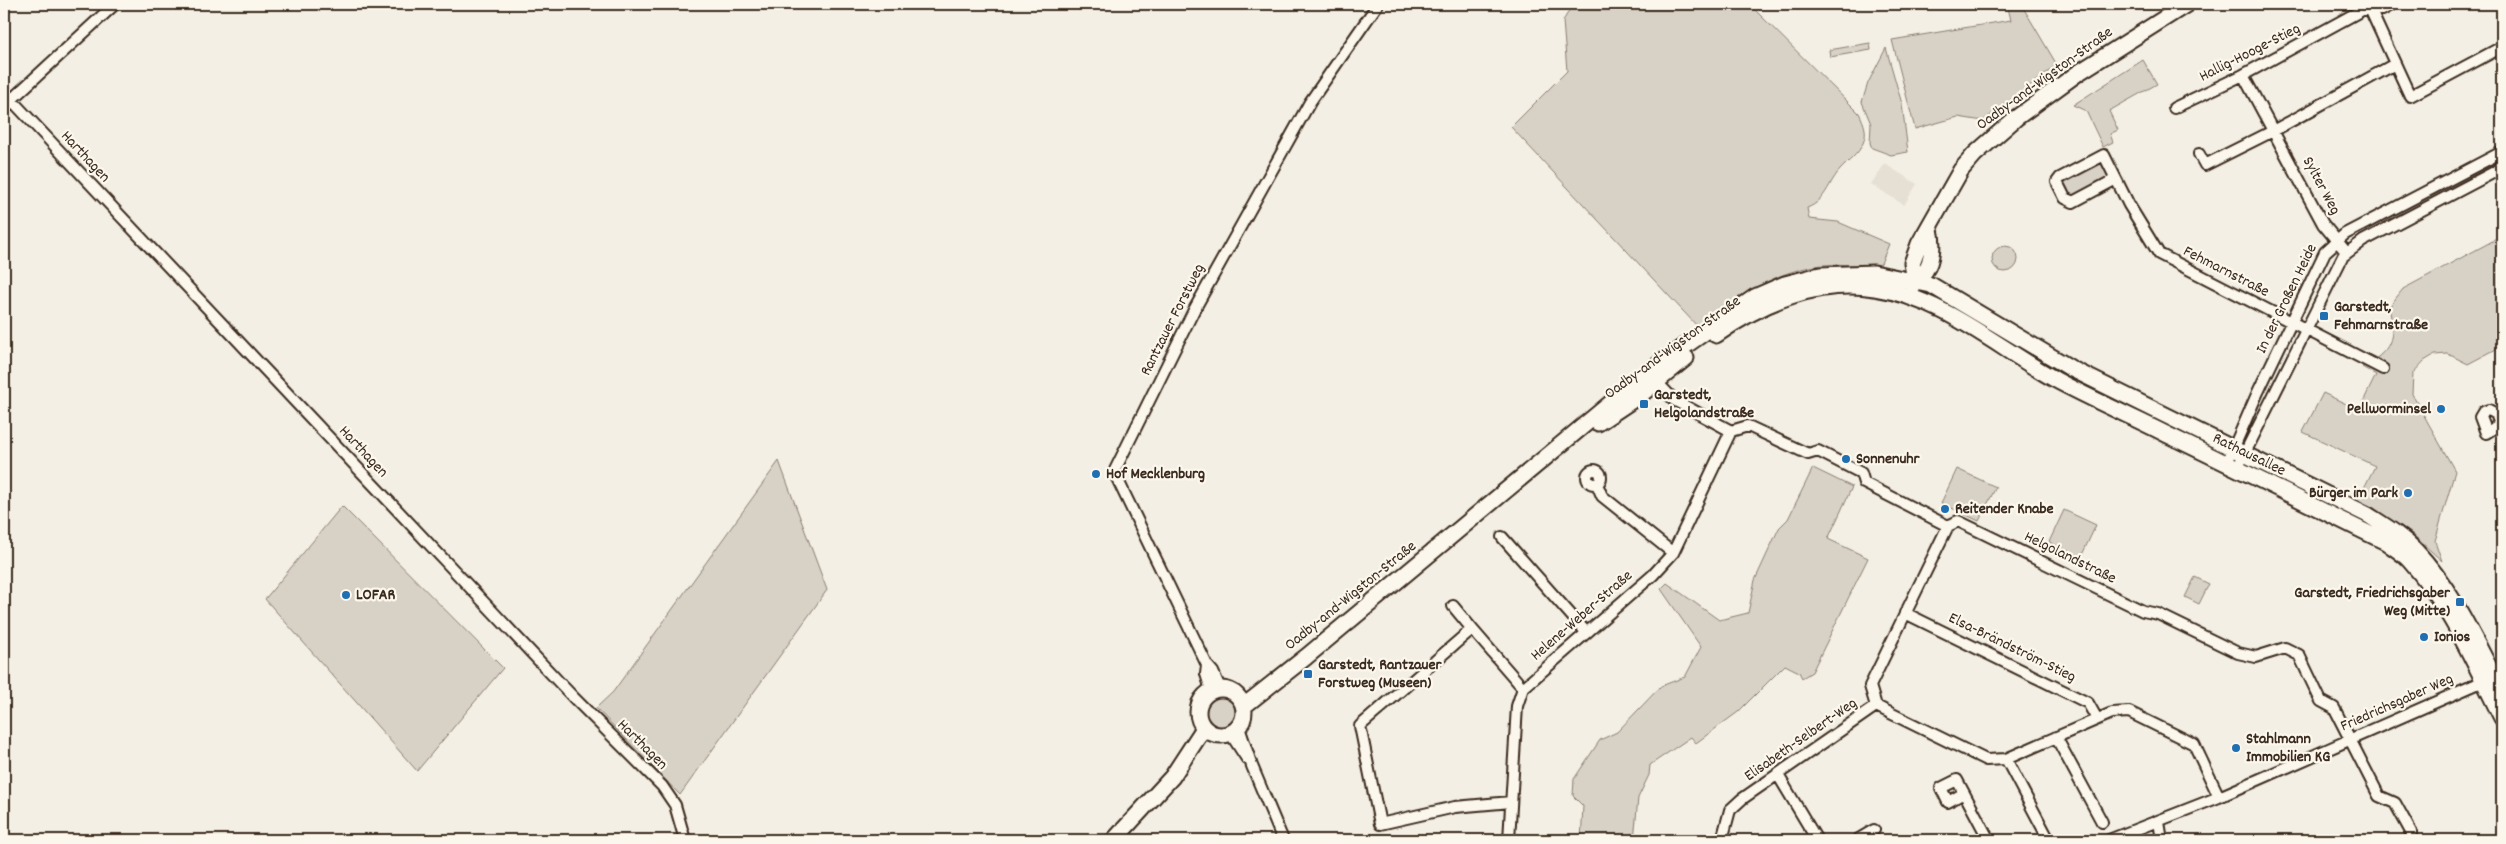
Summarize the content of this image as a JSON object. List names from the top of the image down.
{
  "streets": {
    "main road": ["Oadby-and-Wigston-Straße", "Rathausallee"],
    "street": [
      "Hallig-Hooge-Stieg",
      "Harthagen",
      "Sylter Weg",
      "Fehmarnstraße",
      "In der Großen Heide",
      "Rantzauer Forstweg",
      "Helgolandstraße",
      "Helene-Weber-Straße",
      "Elsa-Brändström-Stieg",
      "Friedrichsgaber Weg",
      "Elisabeth-Selbert-Weg"
    ]
  },
  "crossings": [
    ["Hallig-Hooge-Stieg", "Sylter Weg"],
    ["Oadby-and-Wigston-Straße", "Rantzauer Forstweg"],
    ["Oadby-and-Wigston-Straße", "Rathausallee"],
    ["Sylter Weg", "In der Großen Heide"],
    ["Fehmarnstraße", "In der Großen Heide"],
    ["In der Großen Heide", "Rathausallee"],
    ["Rathausallee", "Friedrichsgaber Weg"],
    ["Helgolandstraße", "Helene-Weber-Straße"],
    ["Helgolandstraße", "Friedrichsgaber Weg"],
    ["Helgolandstraße", "Elisabeth-Selbert-Weg"],
    ["Elsa-Brändström-Stieg", "Elisabeth-Selbert-Weg"]
  ],
  "places": {
    "transit": [
      "Garstedt, Fehmarnstraße",
      "Garstedt, Helgolandstraße",
      "Garstedt, Friedrichsgaber Weg (Mitte)",
      "Garstedt, Rantzauer Forstweg (Museen)"
    ],
    "other": [
      "Pellworminsel",
      "Sonnenuhr",
      "Hof Mecklenburg",
      "Bürger im Park",
      "Reitender Knabe",
      "LOFAR",
      "Ionios",
      "Stahlmann Immobilien KG"
    ]
  }
}
